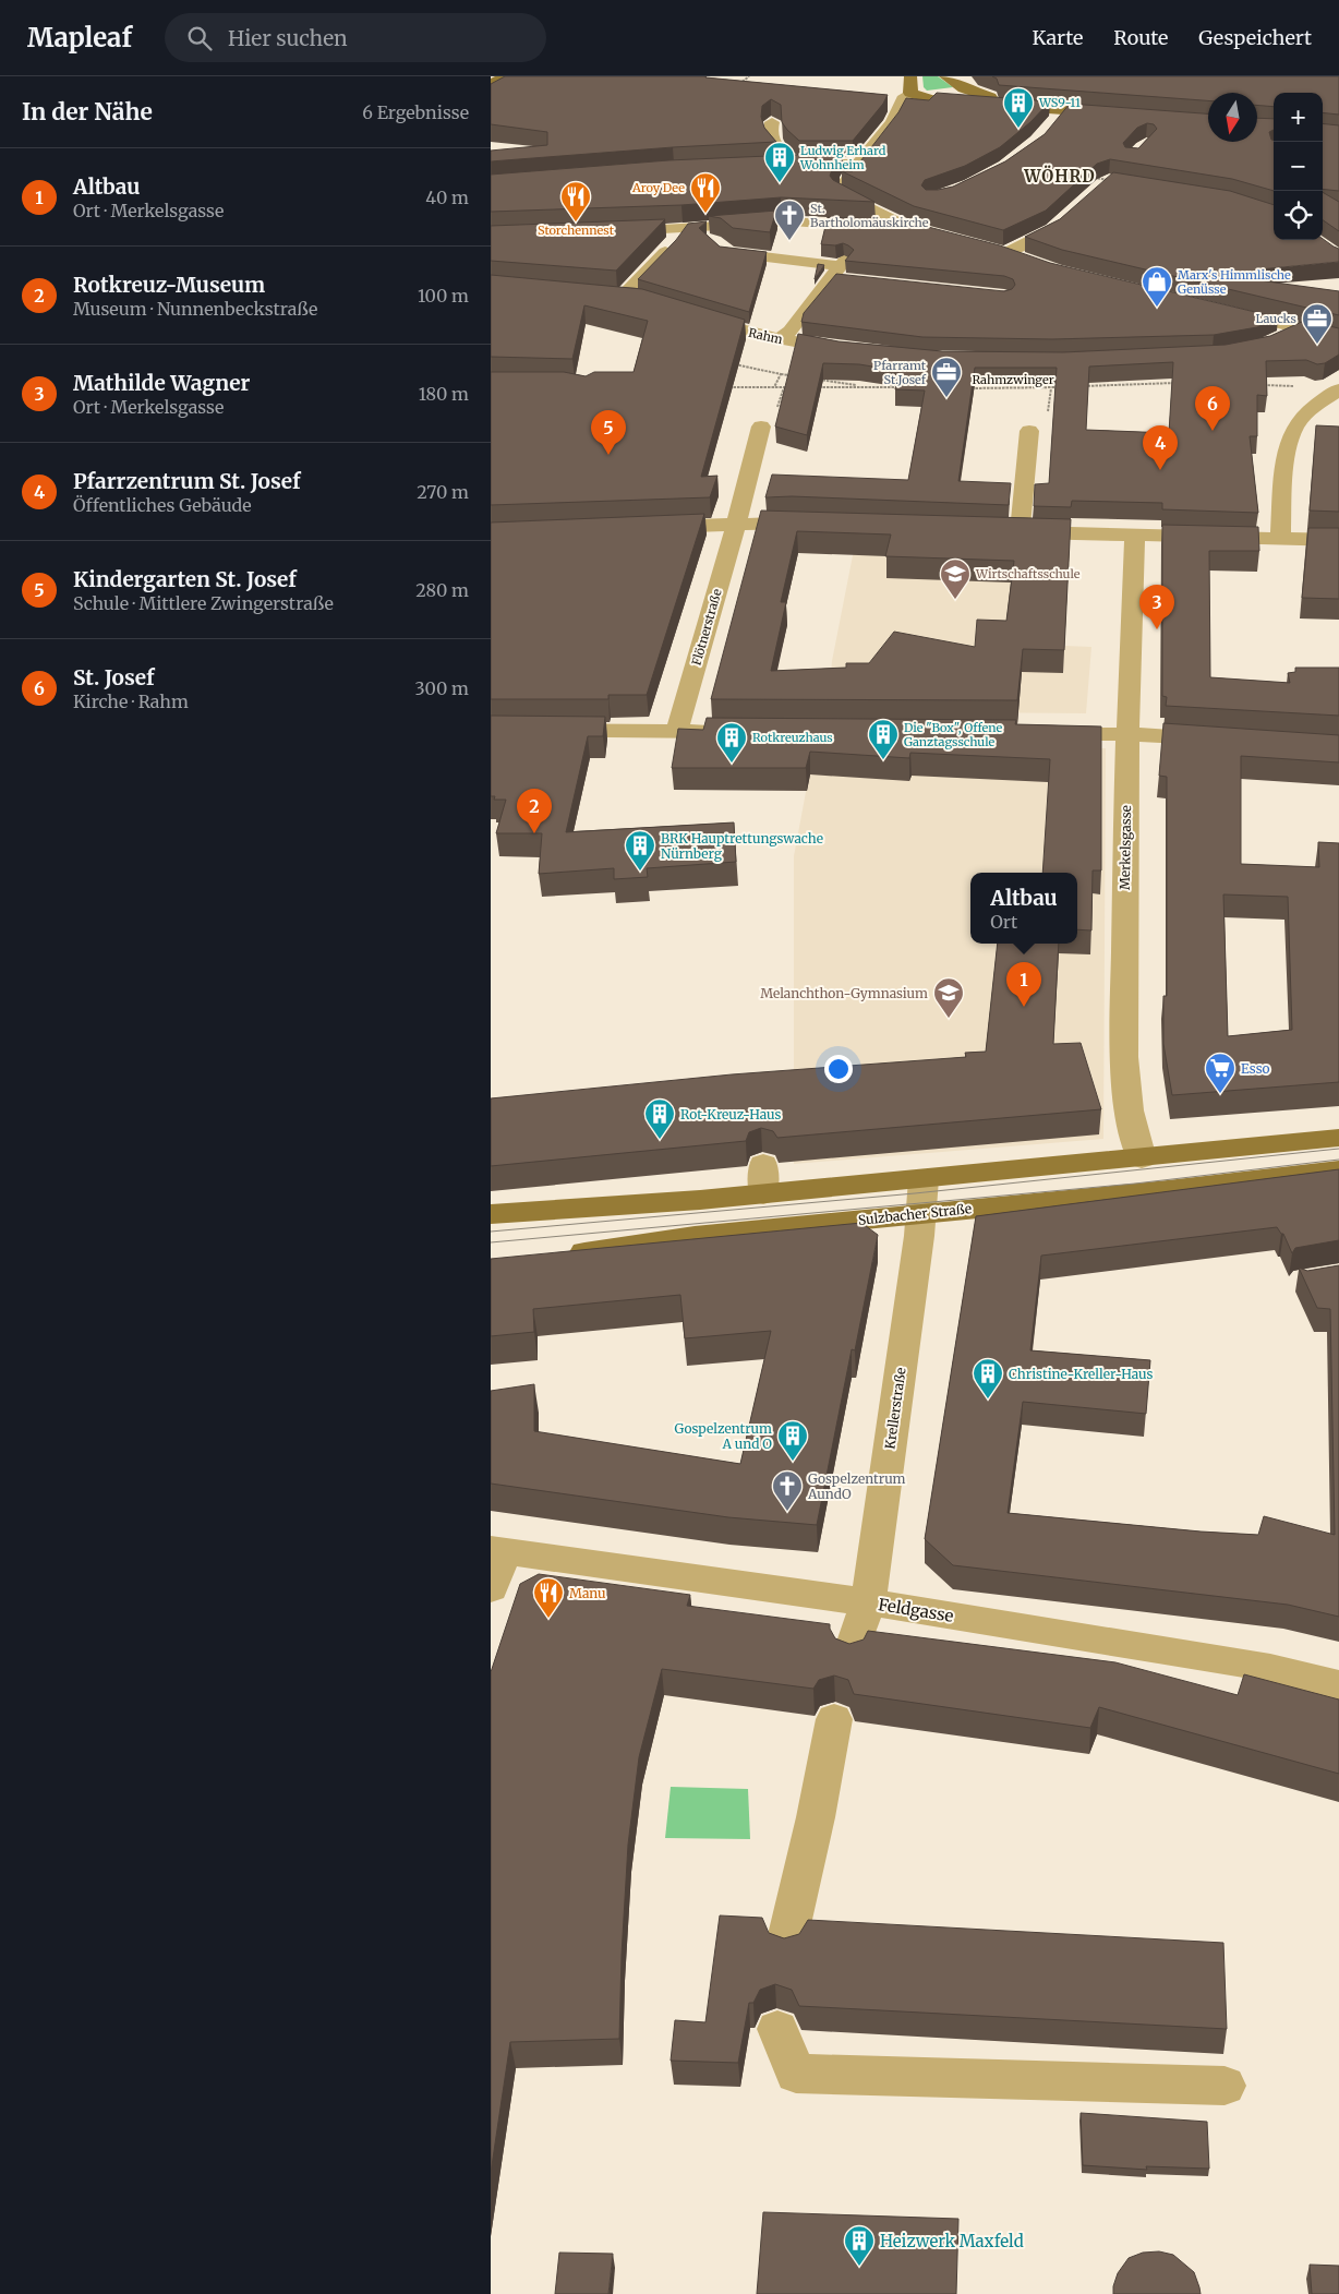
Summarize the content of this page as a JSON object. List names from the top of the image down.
{
  "streets": {
    "main road": ["Sulzbacher Straße"],
    "street": [
      "Rahm",
      "Flötnerstraße",
      "Merkelsgasse",
      "Krellerstraße",
      "Feldgasse"
    ],
    "path": ["Rahmzwinger"]
  },
  "crossings": [
    ["Sulzbacher Straße", "Krellerstraße"],
    ["Krellerstraße", "Feldgasse"]
  ],
  "districts": ["WÖHRD"],
  "places": {
    "building": [
      "WS9-11",
      "Ludwig Erhard Wohnheim",
      "Die \"Box\", Offene Ganztagsschule",
      "Rotkreuzhaus",
      "BRK Hauptrettungswache Nürnberg",
      "Rot-Kreuz-Haus",
      "Christine-Kreller-Haus",
      "Gospelzentrum A und O",
      "Heizwerk Maxfeld"
    ],
    "restaurant": ["Aroy Dee", "Storchennest", "Manu"],
    "church": ["St. Bartholomäuskirche", "Gospelzentrum AundO"],
    "shop": ["Marx's Himmlische Genüsse"],
    "office": ["Laucks", "Pfarramt St.Josef"],
    "school or university": ["Wirtschaftsschule", "Melanchthon-Gymnasium"],
    "supermarket": ["Esso"]
  },
  "north": "bottom",
  "page": {
    "header": "Mapleaf",
    "search": "Hier suchen",
    "nav": ["Karte", "Route", "Gespeichert"],
    "heading": ["In der Nähe", "6 Ergebnisse"],
    "map_buttons": ["+", "−"],
    "list": [
      {
        "mark": "1",
        "name": "Altbau",
        "note": "Ort · Merkelsgasse",
        "value": "40 m"
      },
      {
        "mark": "2",
        "name": "Rotkreuz-Museum",
        "note": "Museum · Nunnenbeckstraße",
        "value": "100 m"
      },
      {
        "mark": "3",
        "name": "Mathilde Wagner",
        "note": "Ort · Merkelsgasse",
        "value": "180 m"
      },
      {
        "mark": "4",
        "name": "Pfarrzentrum St. Josef",
        "note": "Öffentliches Gebäude",
        "value": "270 m"
      },
      {
        "mark": "5",
        "name": "Kindergarten St. Josef",
        "note": "Schule · Mittlere Zwingerstraße",
        "value": "280 m"
      },
      {
        "mark": "6",
        "name": "St. Josef",
        "note": "Kirche · Rahm",
        "value": "300 m"
      }
    ],
    "pins": [
      "6",
      "5",
      "4",
      "3",
      "2",
      "1"
    ],
    "popup": ["Altbau", "Ort"]
  }
}
